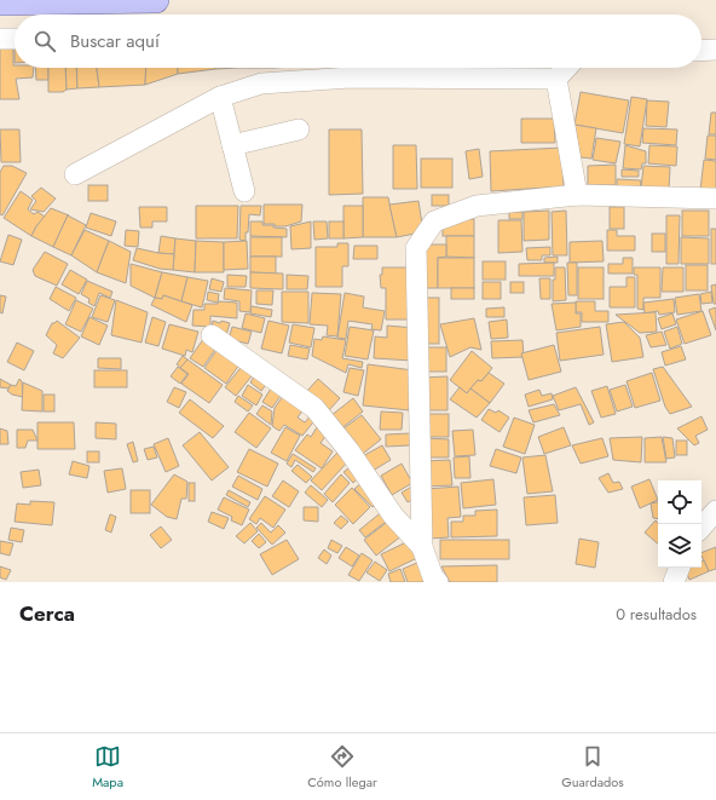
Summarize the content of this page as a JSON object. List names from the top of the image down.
{
  "page": {
    "search": "Buscar aquí",
    "heading": ["Cerca", "0 resultados"],
    "nav": ["Mapa", "Cómo llegar", "Guardados"]
  }
}
